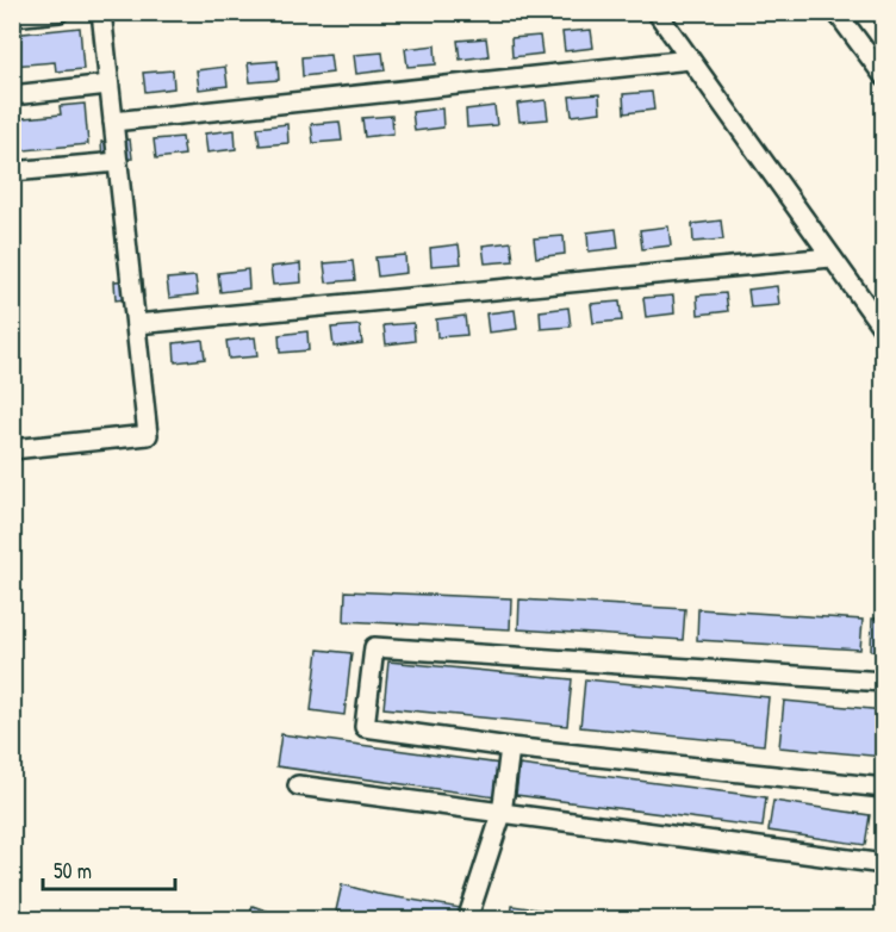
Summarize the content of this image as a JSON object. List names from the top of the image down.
{
  "scale_bar": "50 m"
}
